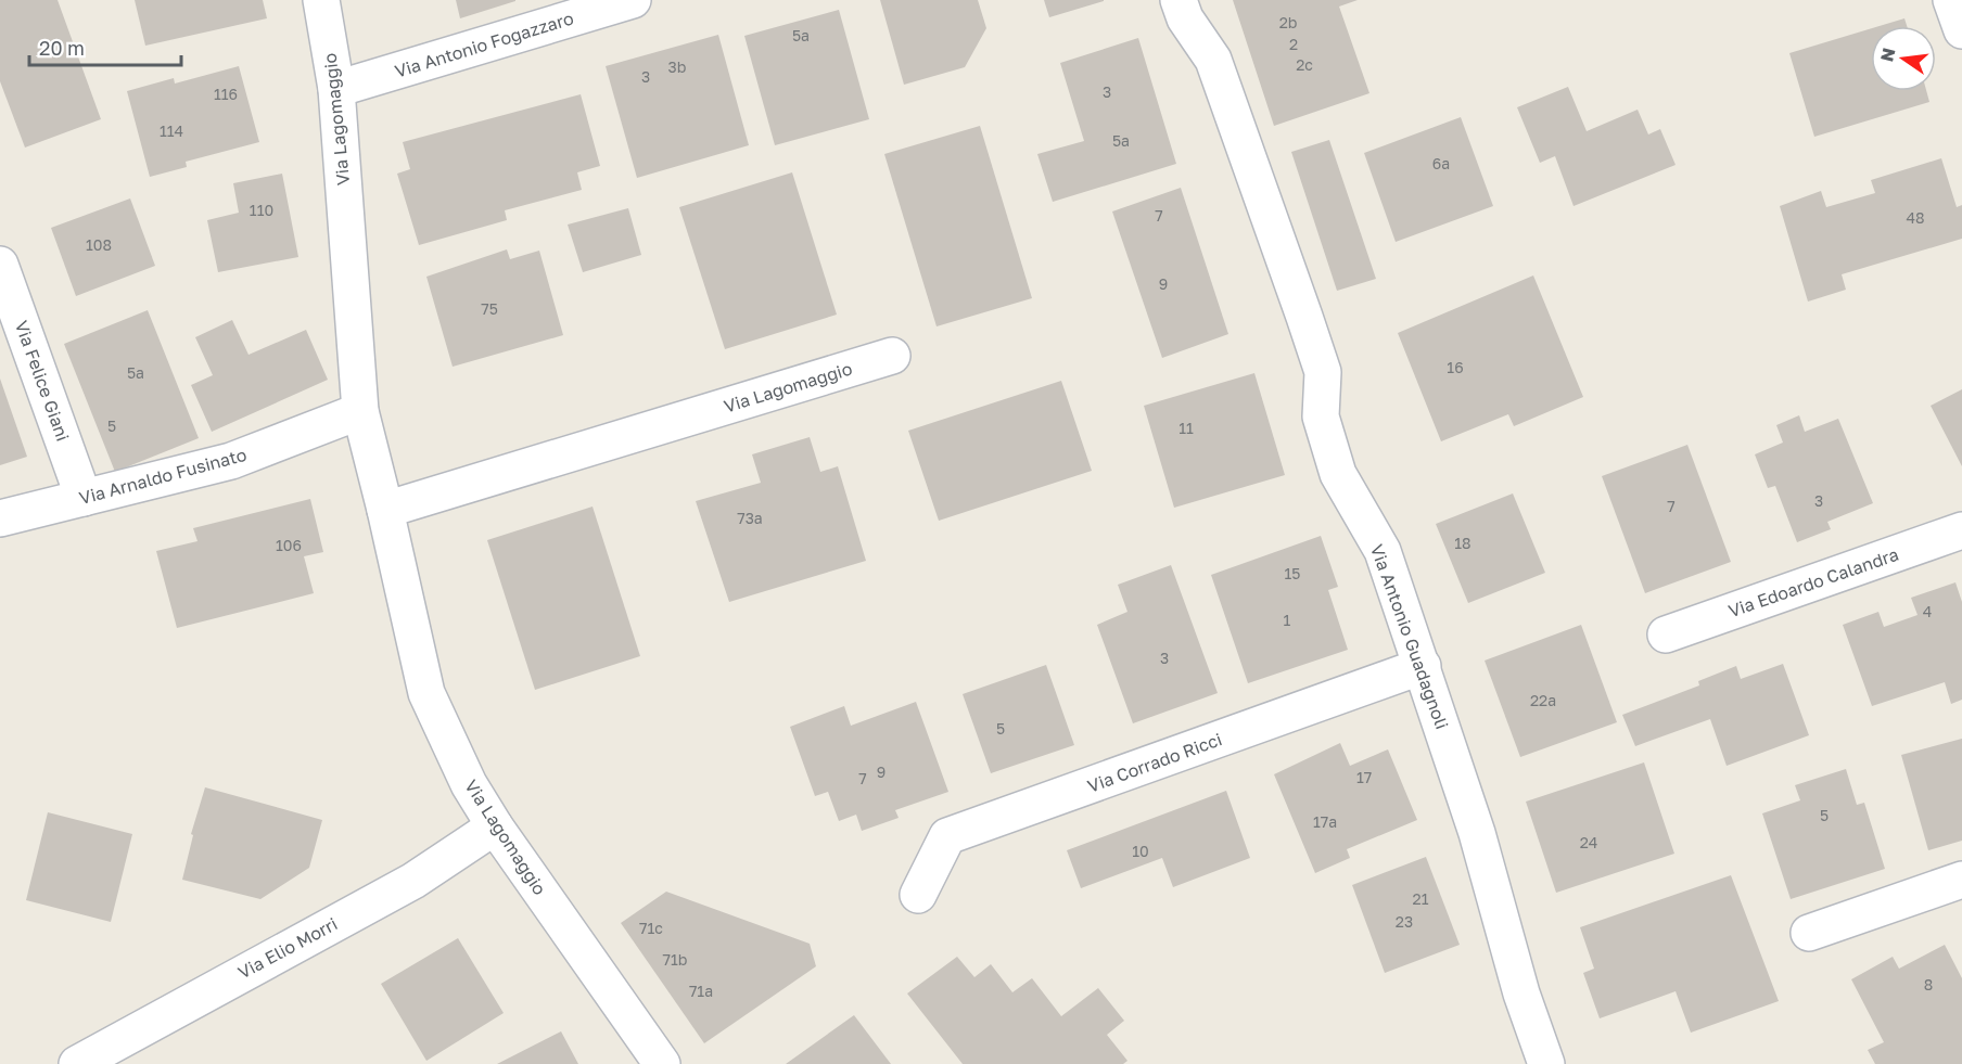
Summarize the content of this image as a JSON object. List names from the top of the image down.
{
  "streets": {
    "street": [
      "Via Antonio Fogazzaro",
      "Via Lagomaggio",
      "Via Felice Giani",
      "Via Arnaldo Fusinato",
      "Via Edoardo Calandra",
      "Via Antonio Guadagnoli",
      "Via Corrado Ricci",
      "Via Elio Morri"
    ]
  },
  "crossings": [
    ["Via Antonio Fogazzaro", "Via Lagomaggio"],
    ["Via Lagomaggio", "Via Arnaldo Fusinato"],
    ["Via Lagomaggio", "Via Elio Morri"],
    ["Via Felice Giani", "Via Arnaldo Fusinato"],
    ["Via Antonio Guadagnoli", "Via Corrado Ricci"]
  ],
  "house_numbers": [
    "2b",
    "5a",
    "2",
    "2c",
    "3b",
    "3",
    "3",
    "116",
    "114",
    "5a",
    "6a",
    "110",
    "7",
    "48",
    "108",
    "9",
    "75",
    "16",
    "5a",
    "5",
    "11",
    "3",
    "7",
    "73a",
    "18",
    "106",
    "15",
    "4",
    "1",
    "3",
    "22a",
    "5",
    "9",
    "17",
    "7",
    "5",
    "17a",
    "24",
    "10",
    "21",
    "23",
    "71c",
    "71b",
    "8",
    "71a"
  ],
  "scale_bar": "20 m",
  "north": "left"
}
